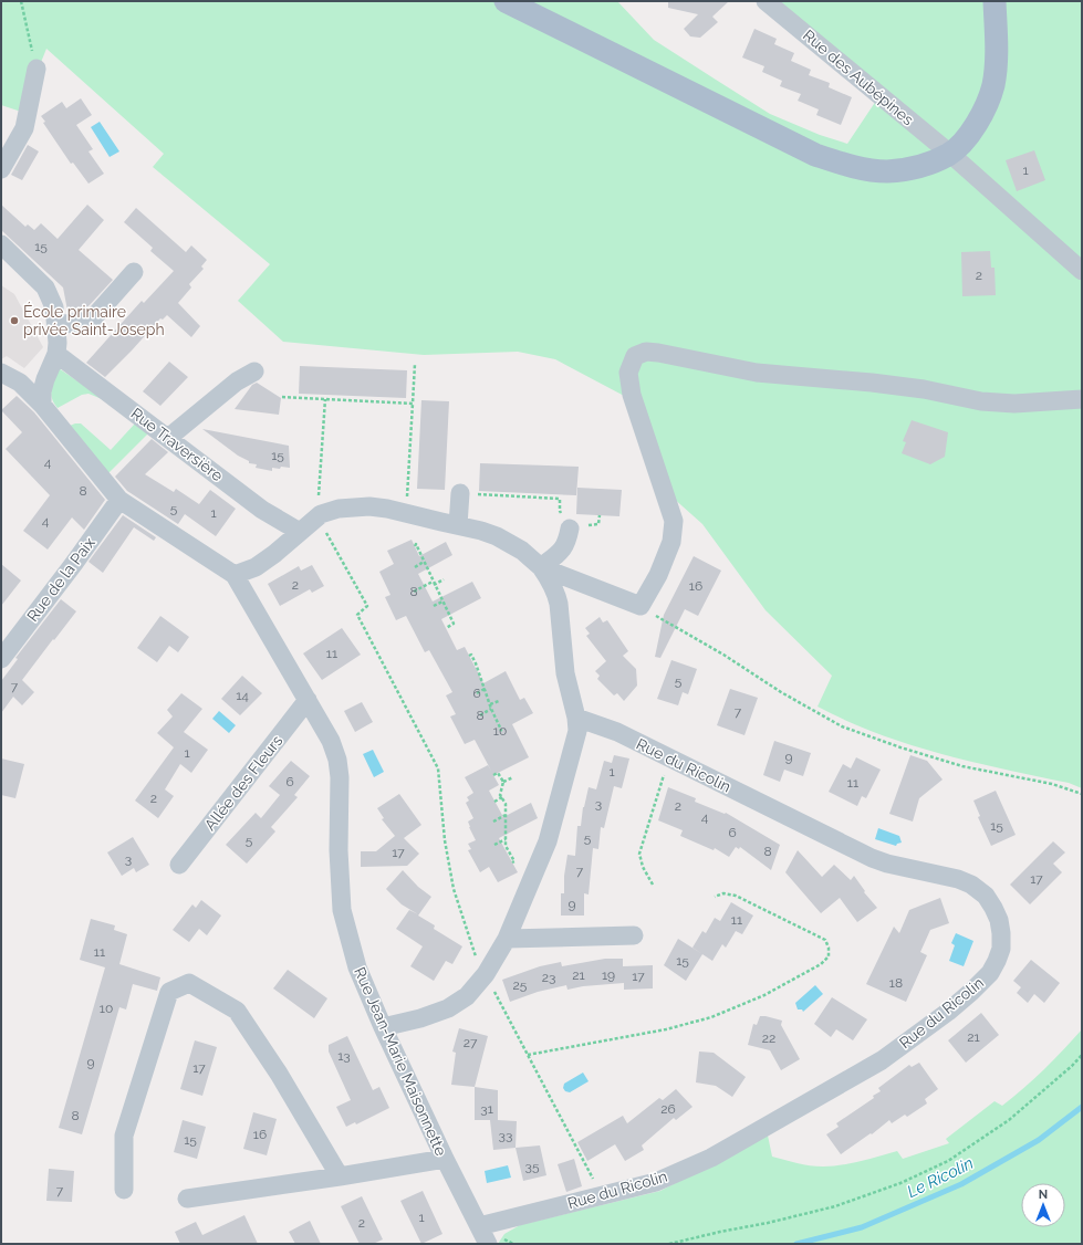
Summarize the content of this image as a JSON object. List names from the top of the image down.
{
  "streets": {
    "street": [
      "Rue des Aubépines",
      "Rue Traversière",
      "Rue de la Paix",
      "Rue du Ricolin",
      "Allée des Fleurs",
      "Rue Jean-Marie Maisonnette"
    ]
  },
  "crossings": [
    ["Rue de la Paix", "Rue Jean-Marie Maisonnette"],
    ["Rue du Ricolin", "Rue Jean-Marie Maisonnette"],
    ["Allée des Fleurs", "Rue Jean-Marie Maisonnette"]
  ],
  "water": ["Le Ricolin"],
  "places": ["École primaire privée Saint-Joseph"],
  "house_numbers": [
    "1",
    "15",
    "2",
    "15",
    "4",
    "8",
    "5",
    "1",
    "4",
    "2",
    "16",
    "8",
    "11",
    "5",
    "7",
    "6",
    "14",
    "7",
    "8",
    "10",
    "1",
    "9",
    "1",
    "6",
    "11",
    "2",
    "3",
    "2",
    "4",
    "15",
    "6",
    "5",
    "5",
    "8",
    "17",
    "3",
    "7",
    "17",
    "9",
    "11",
    "11",
    "15",
    "21",
    "19",
    "17",
    "23",
    "18",
    "25",
    "10",
    "21",
    "22",
    "27",
    "13",
    "9",
    "17",
    "31",
    "26",
    "8",
    "16",
    "33",
    "15",
    "35",
    "7",
    "1",
    "2"
  ],
  "north": "top"
}
